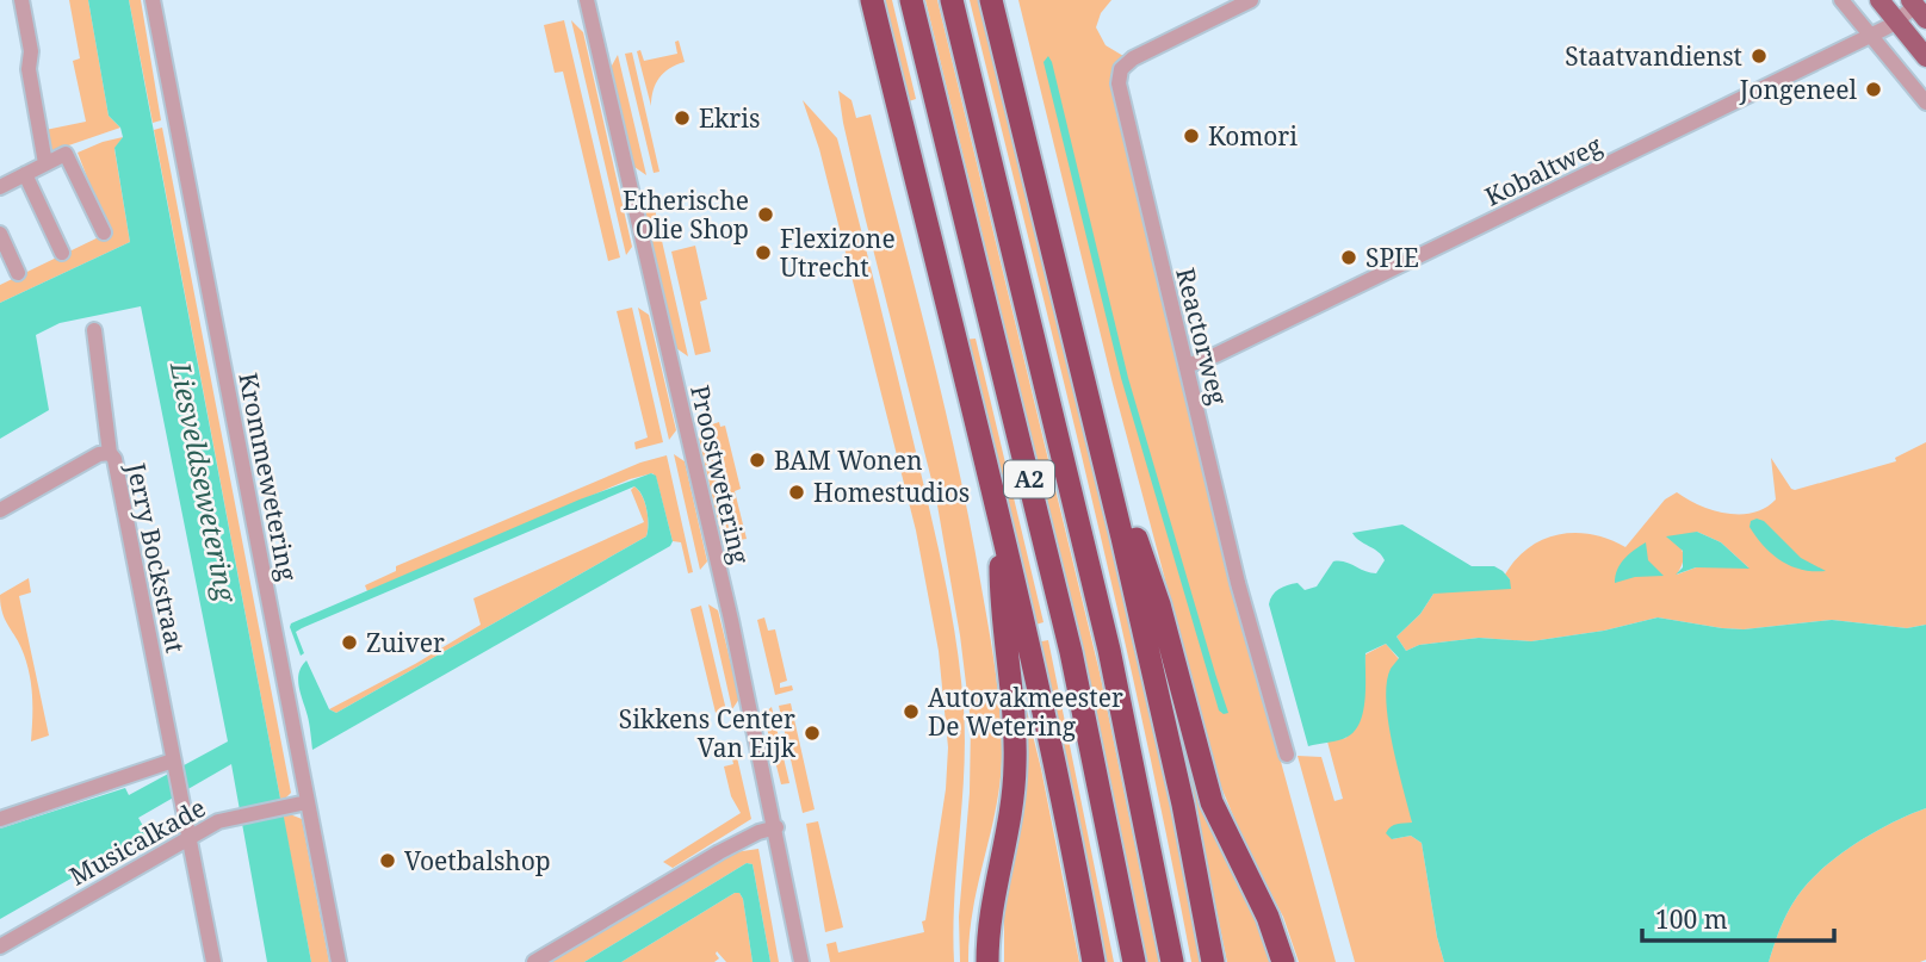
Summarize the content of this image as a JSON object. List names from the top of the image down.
{
  "streets": {
    "highway": ["A2"],
    "street": [
      "Kobaltweg",
      "Reactorweg",
      "Proostwetering",
      "Krommewetering",
      "Jerry Bockstraat",
      "Musicalkade"
    ]
  },
  "crossings": [
    ["Kobaltweg", "Reactorweg"],
    ["Krommewetering", "Musicalkade"],
    ["Jerry Bockstraat", "Musicalkade"]
  ],
  "water": ["Liesveldsewetering"],
  "places": [
    "Staatvandienst",
    "Jongeneel",
    "Ekris",
    "Komori",
    "Etherische Olie Shop",
    "Flexizone Utrecht",
    "SPIE",
    "BAM Wonen",
    "Homestudios",
    "Zuiver",
    "Autovakmeester De Wetering",
    "Sikkens Center Van Eijk",
    "Voetbalshop"
  ],
  "scale_bar": "100 m"
}
